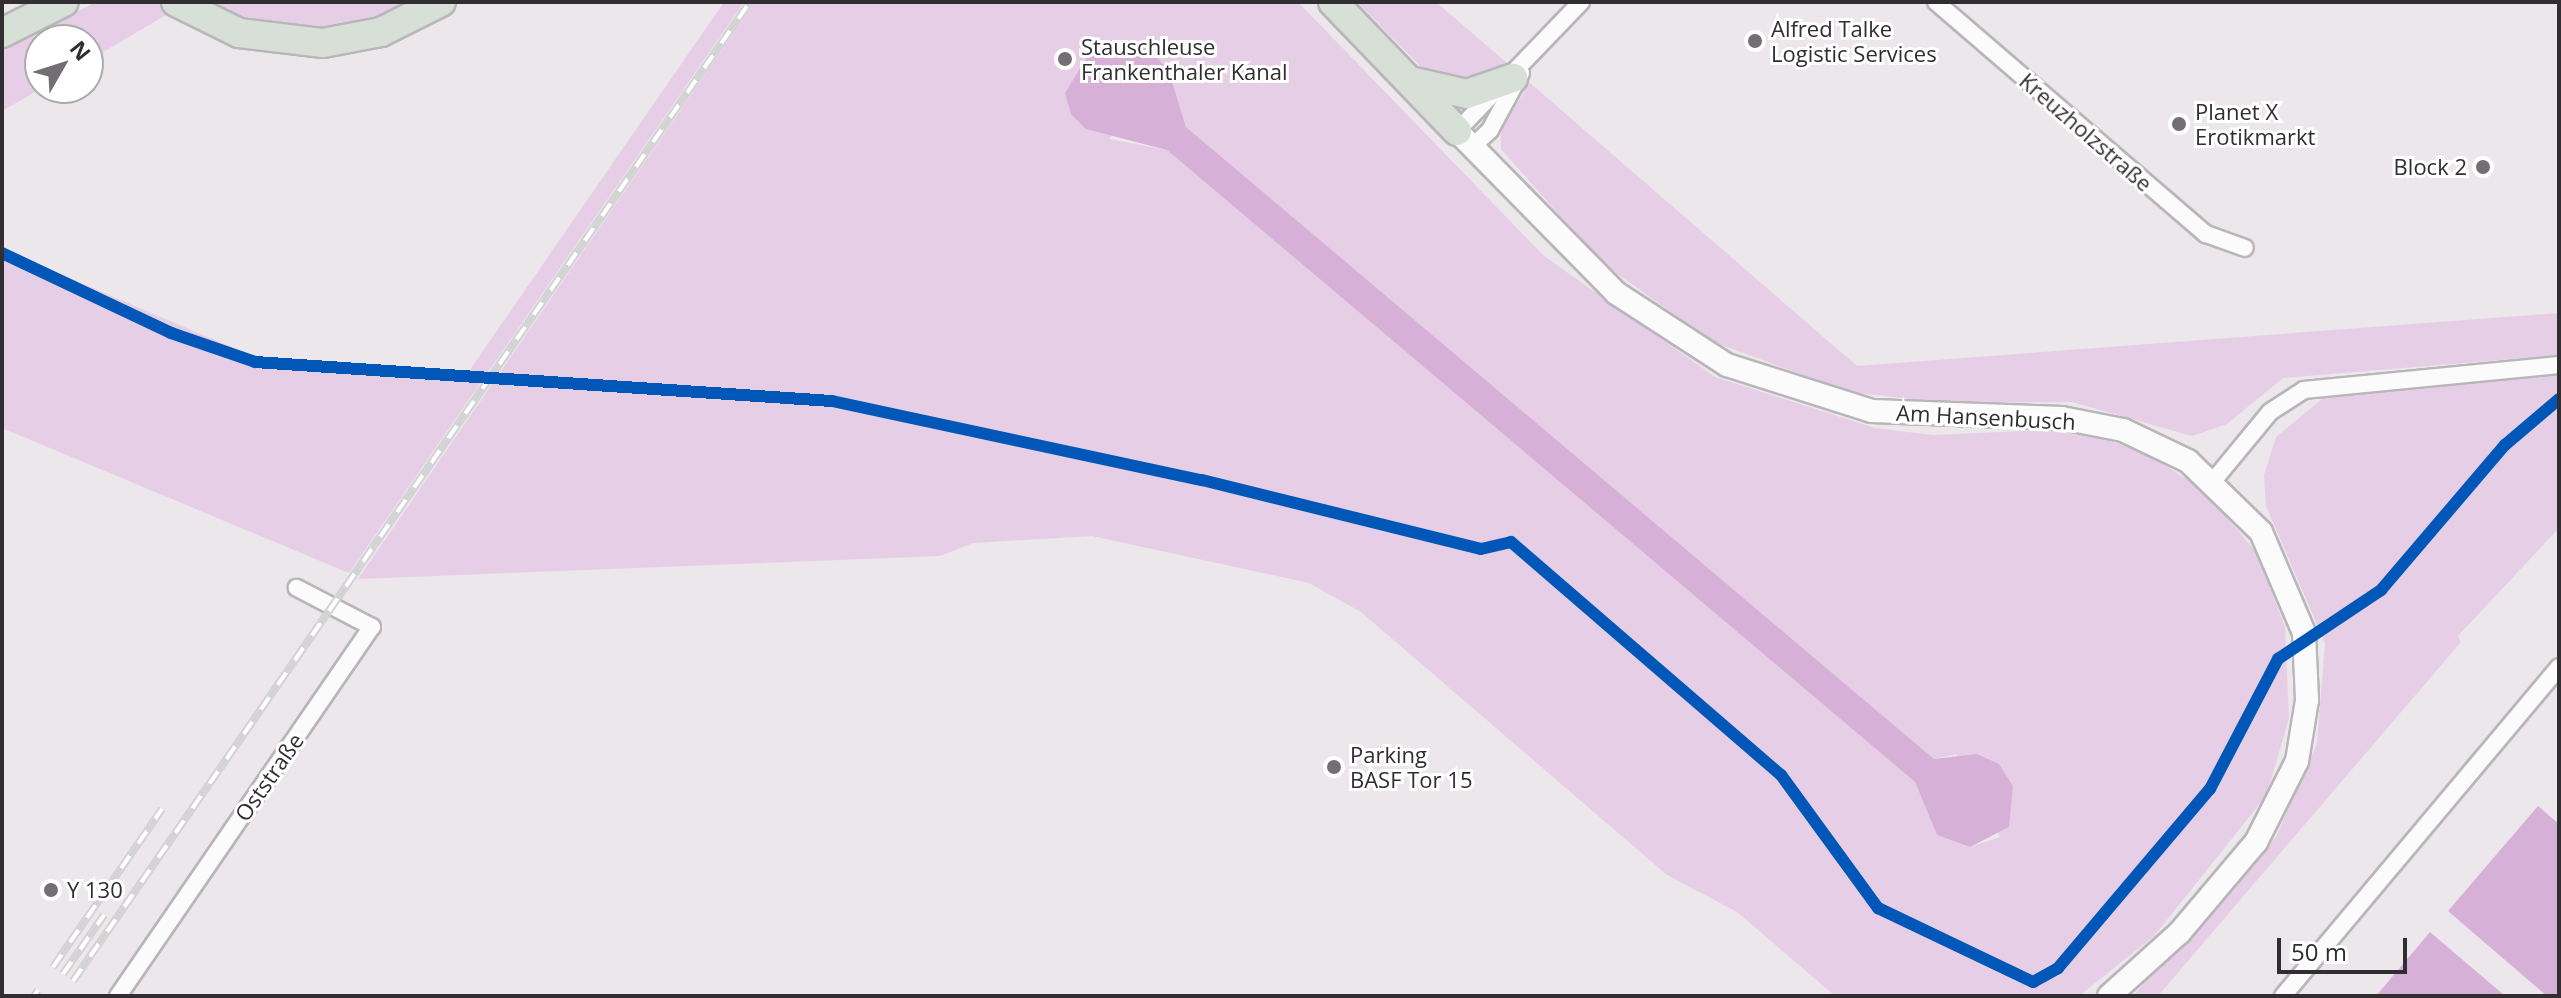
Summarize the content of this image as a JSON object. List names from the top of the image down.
{
  "streets": {
    "street": ["Kreuzholzstraße", "Am Hansenbusch", "Oststraße"]
  },
  "places": [
    "Alfred Talke Logistic Services",
    "Stauschleuse Frankenthaler Kanal",
    "Planet X Erotikmarkt",
    "Block 2",
    "Parking BASF Tor 15",
    "Y 130"
  ],
  "scale_bar": "50 m",
  "north": "top right"
}
